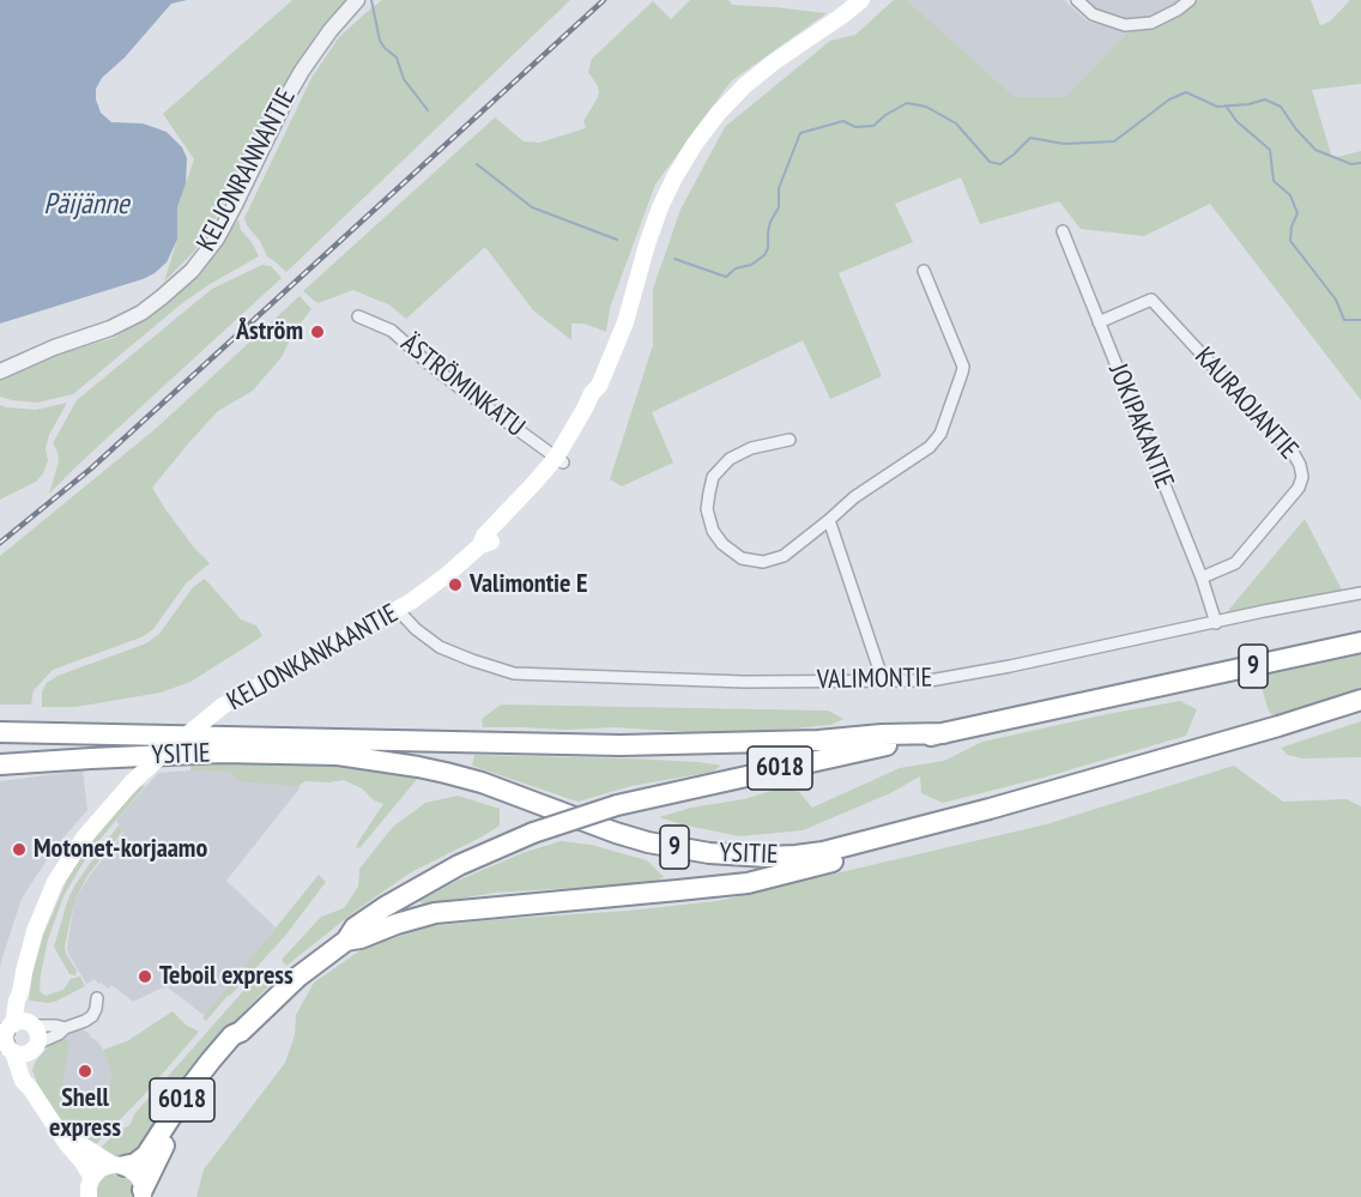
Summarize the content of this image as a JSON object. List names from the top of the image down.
{
  "streets": {
    "highway": ["9", "YSITIE", "6018"],
    "main road": ["KELJONKANKAANTIE"],
    "street": [
      "KELJONRANNANTIE",
      "ÄSTRÖMINKATU",
      "KAURAOJANTIE",
      "JOKIPAKANTIE",
      "VALIMONTIE"
    ]
  },
  "crossings": [
    ["ÄSTRÖMINKATU", "KELJONKANKAANTIE"],
    ["KAURAOJANTIE", "JOKIPAKANTIE"],
    ["JOKIPAKANTIE", "VALIMONTIE"],
    ["KELJONKANKAANTIE", "VALIMONTIE"],
    ["KELJONKANKAANTIE", "6018"],
    ["9", "6018"],
    ["YSITIE", "6018"]
  ],
  "water": ["Päijänne"],
  "places": [
    "Åström",
    "Valimontie E",
    "Motonet-korjaamo",
    "Teboil express",
    "Shell express"
  ]
}
